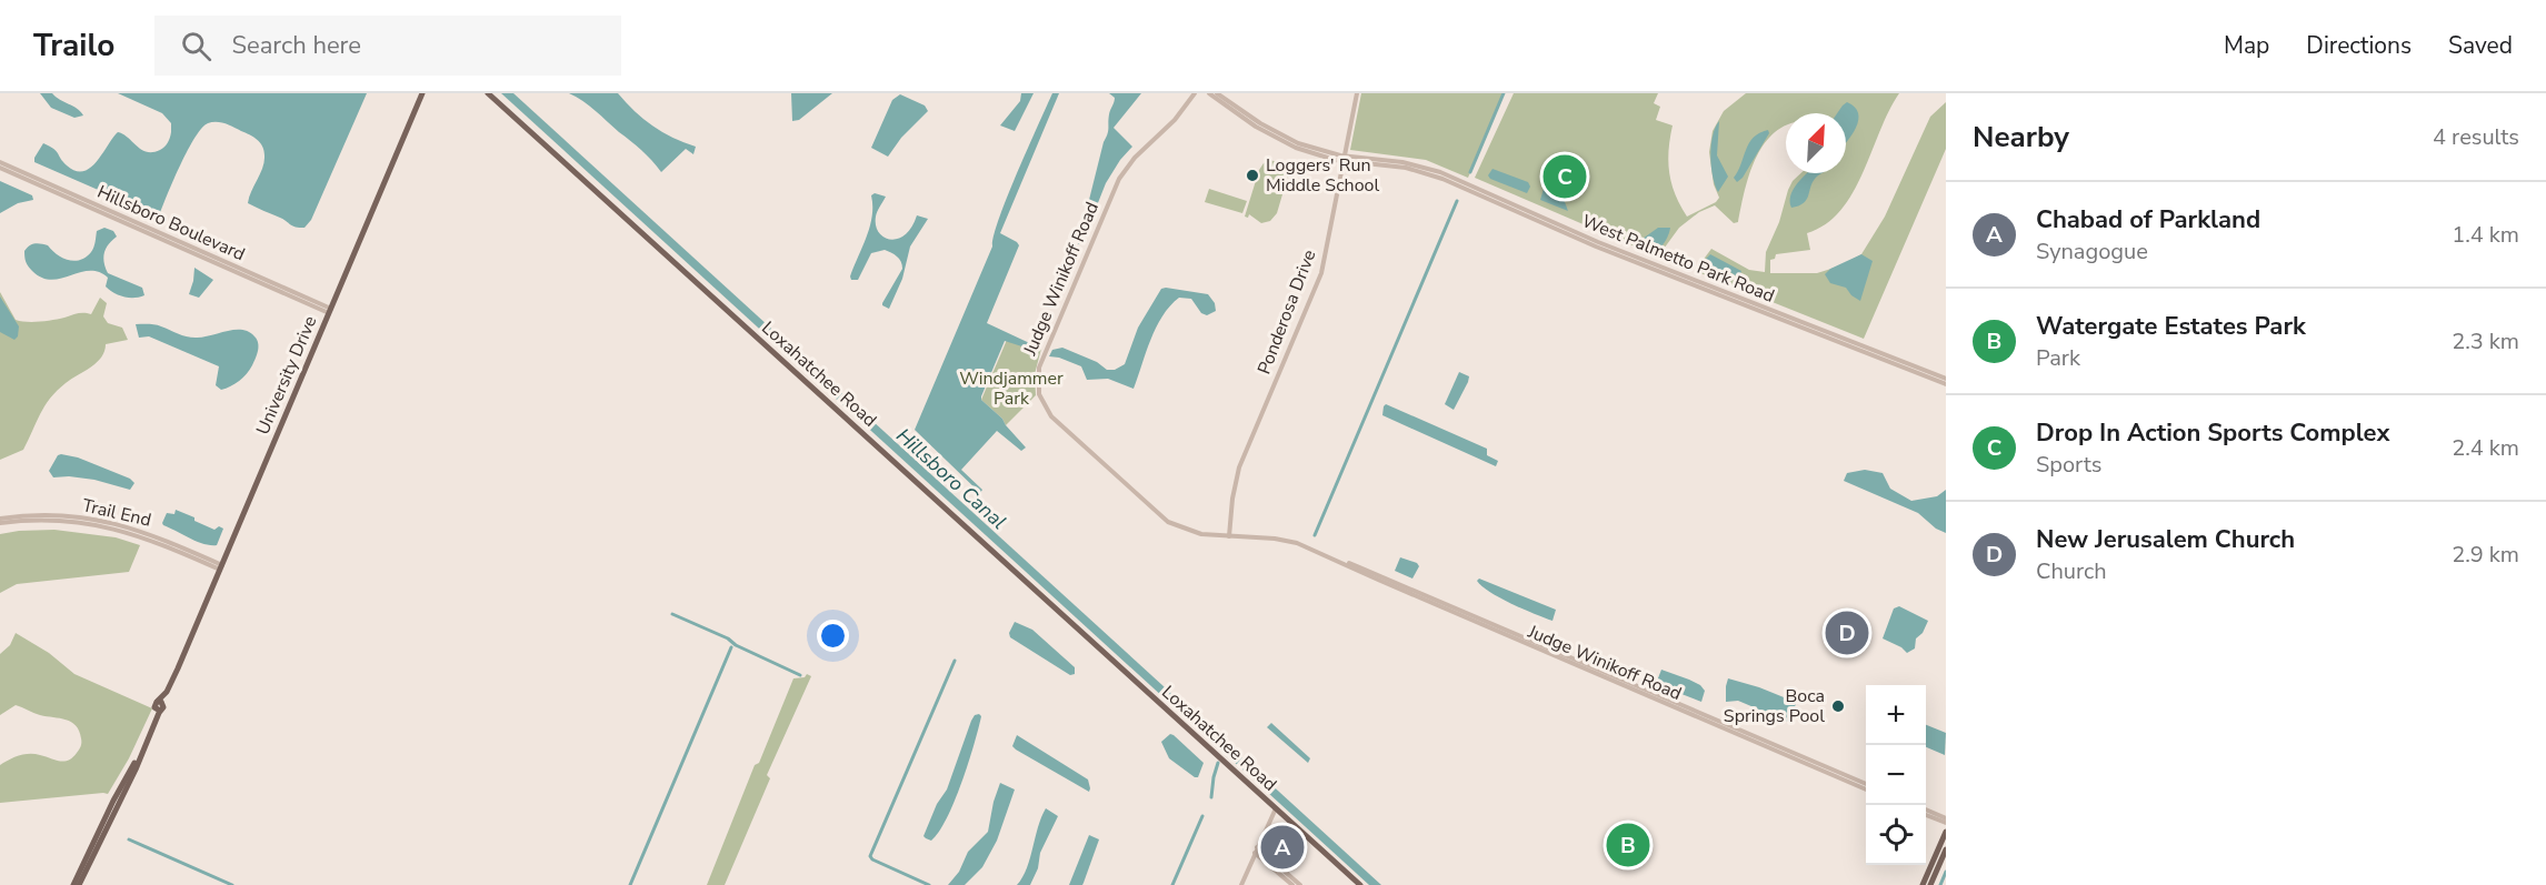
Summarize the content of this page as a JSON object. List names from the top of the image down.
{
  "streets": {
    "main road": ["Loxahatchee Road", "University Drive"],
    "street": [
      "Hillsboro Boulevard",
      "West Palmetto Park Road",
      "Judge Winikoff Road",
      "Ponderosa Drive",
      "Trail End"
    ]
  },
  "crossings": [
    ["Hillsboro Boulevard", "University Drive"],
    ["West Palmetto Park Road", "Ponderosa Drive"],
    ["Judge Winikoff Road", "Ponderosa Drive"],
    ["University Drive", "Trail End"]
  ],
  "water": ["Hillsboro Canal"],
  "parks": ["Windjammer Park"],
  "places": ["Loggers' Run Middle School", "Boca Springs Pool"],
  "north": "top right",
  "page": {
    "header": "Trailo",
    "search": "Search here",
    "nav": ["Map", "Directions", "Saved"],
    "heading": ["Nearby", "4 results"],
    "pins": [
      "C",
      "D",
      "B",
      "A"
    ],
    "list": [
      {
        "mark": "A",
        "name": "Chabad of Parkland",
        "note": "Synagogue",
        "value": "1.4 km"
      },
      {
        "mark": "B",
        "name": "Watergate Estates Park",
        "note": "Park",
        "value": "2.3 km"
      },
      {
        "mark": "C",
        "name": "Drop In Action Sports Complex",
        "note": "Sports",
        "value": "2.4 km"
      },
      {
        "mark": "D",
        "name": "New Jerusalem Church",
        "note": "Church",
        "value": "2.9 km"
      }
    ],
    "map_buttons": ["+", "−"]
  }
}
